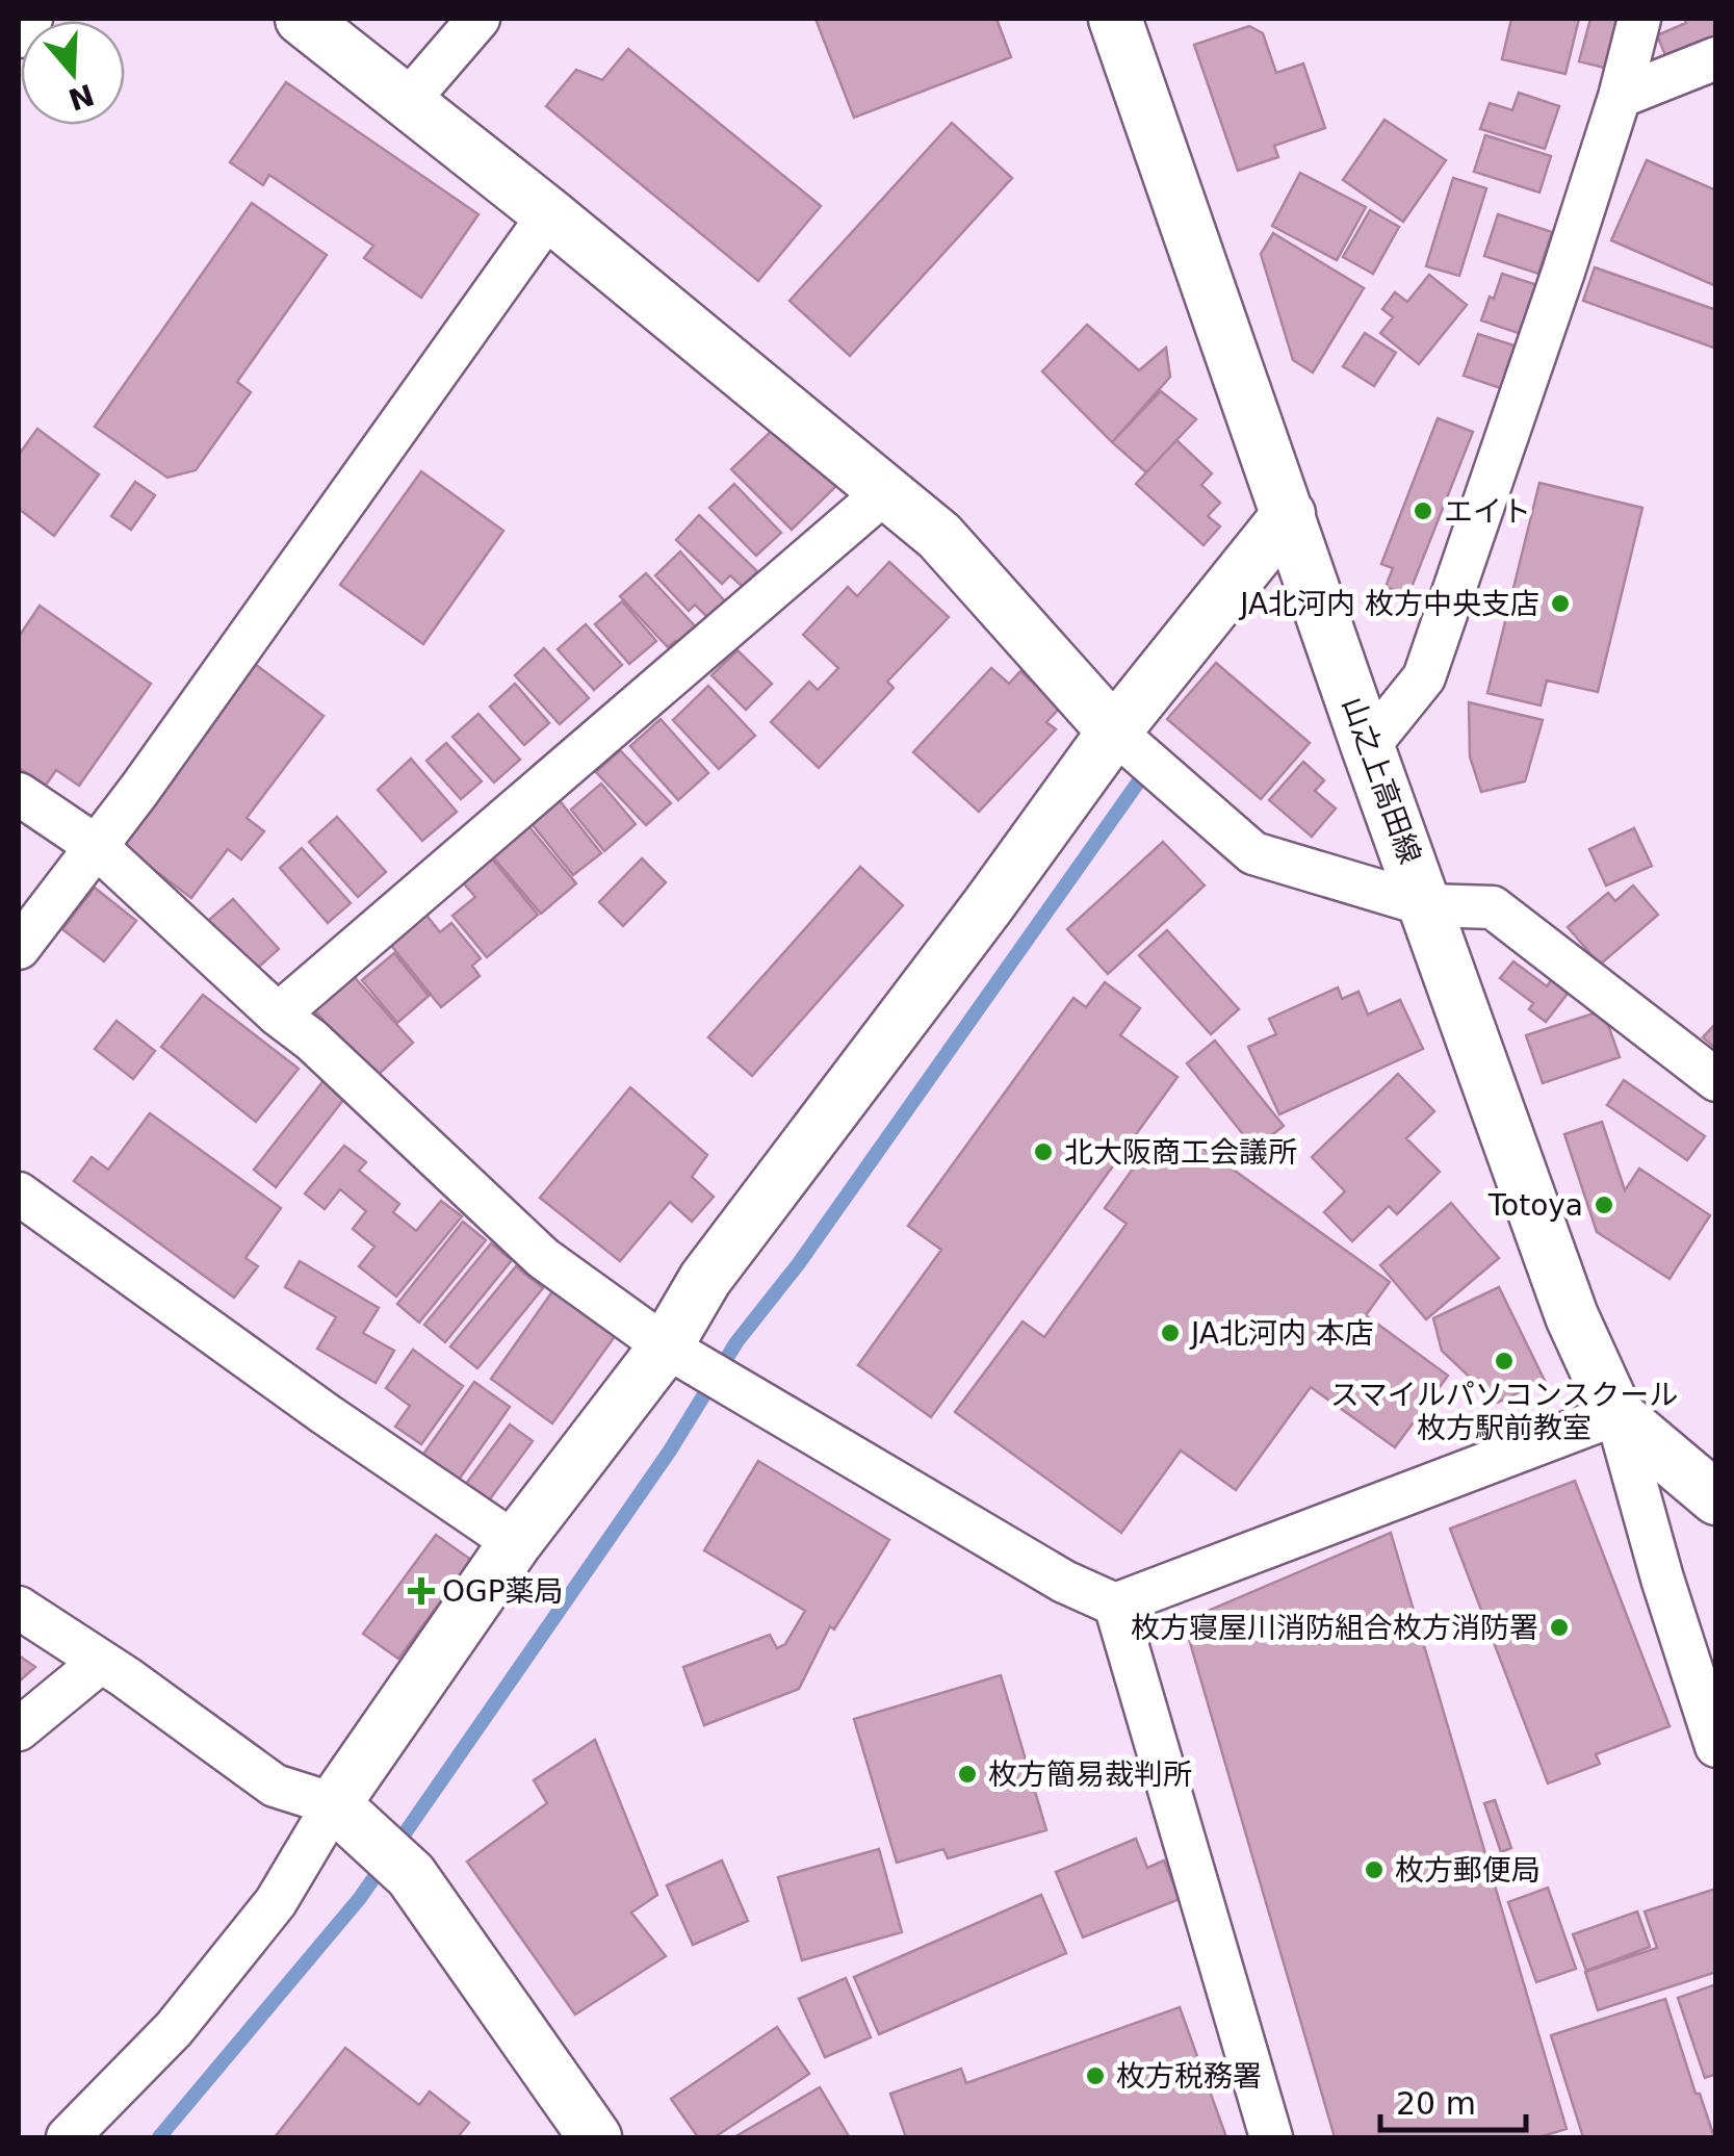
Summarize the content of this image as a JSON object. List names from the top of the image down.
{
  "streets": {
    "street": ["山之上高田線"]
  },
  "places": {
    "other": [
      "エイト",
      "JA北河内 枚方中央支店",
      "北大阪商工会議所",
      "Totoya",
      "JA北河内 本店",
      "スマイルパソコンスクール 枚方駅前教室",
      "枚方寝屋川消防組合枚方消防署",
      "枚方簡易裁判所",
      "枚方郵便局",
      "枚方税務署"
    ],
    "health": ["OGP薬局"]
  },
  "scale_bar": "20 m",
  "north": "bottom"
}
